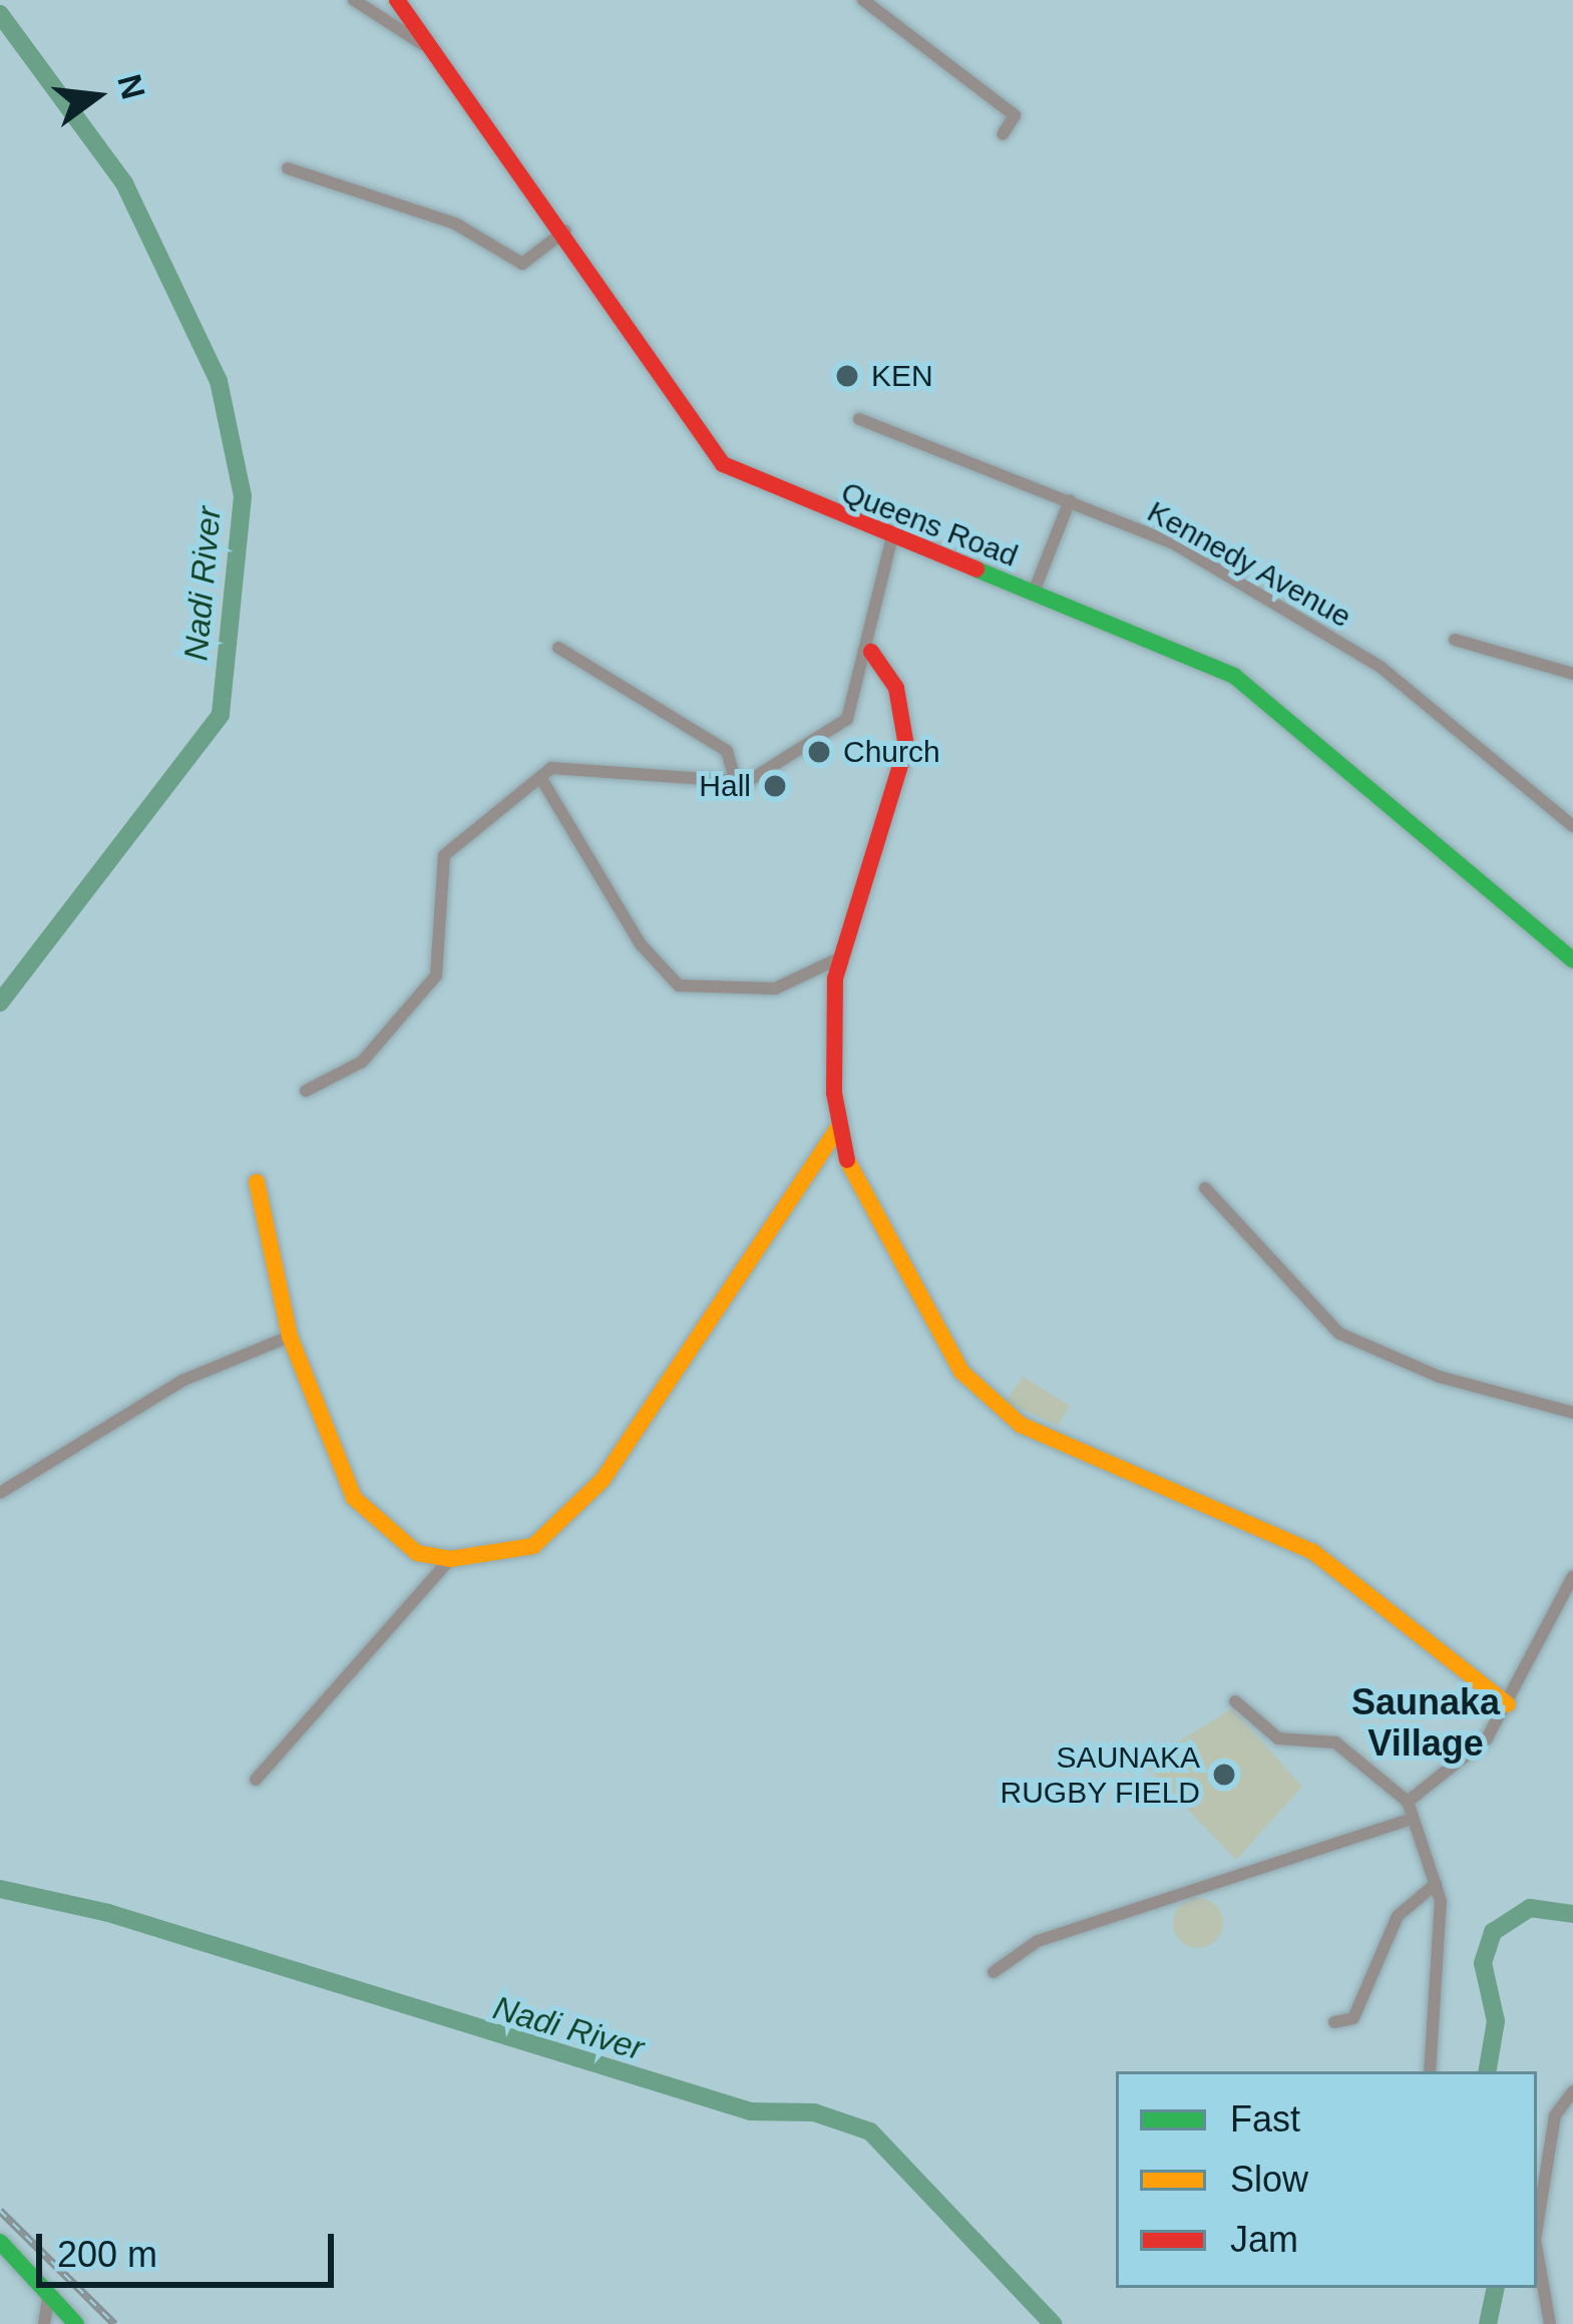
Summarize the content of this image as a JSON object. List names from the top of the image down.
{
  "streets": {
    "main road": ["Queens Road"],
    "street": ["Kennedy Avenue"]
  },
  "districts": ["Saunaka Village"],
  "water": ["Nadi River"],
  "places": [
    "KEN",
    "Church",
    "Hall",
    "SAUNAKA RUGBY FIELD"
  ],
  "legend": ["Fast", "Slow", "Jam"],
  "scale_bar": "200 m",
  "north": "right"
}
